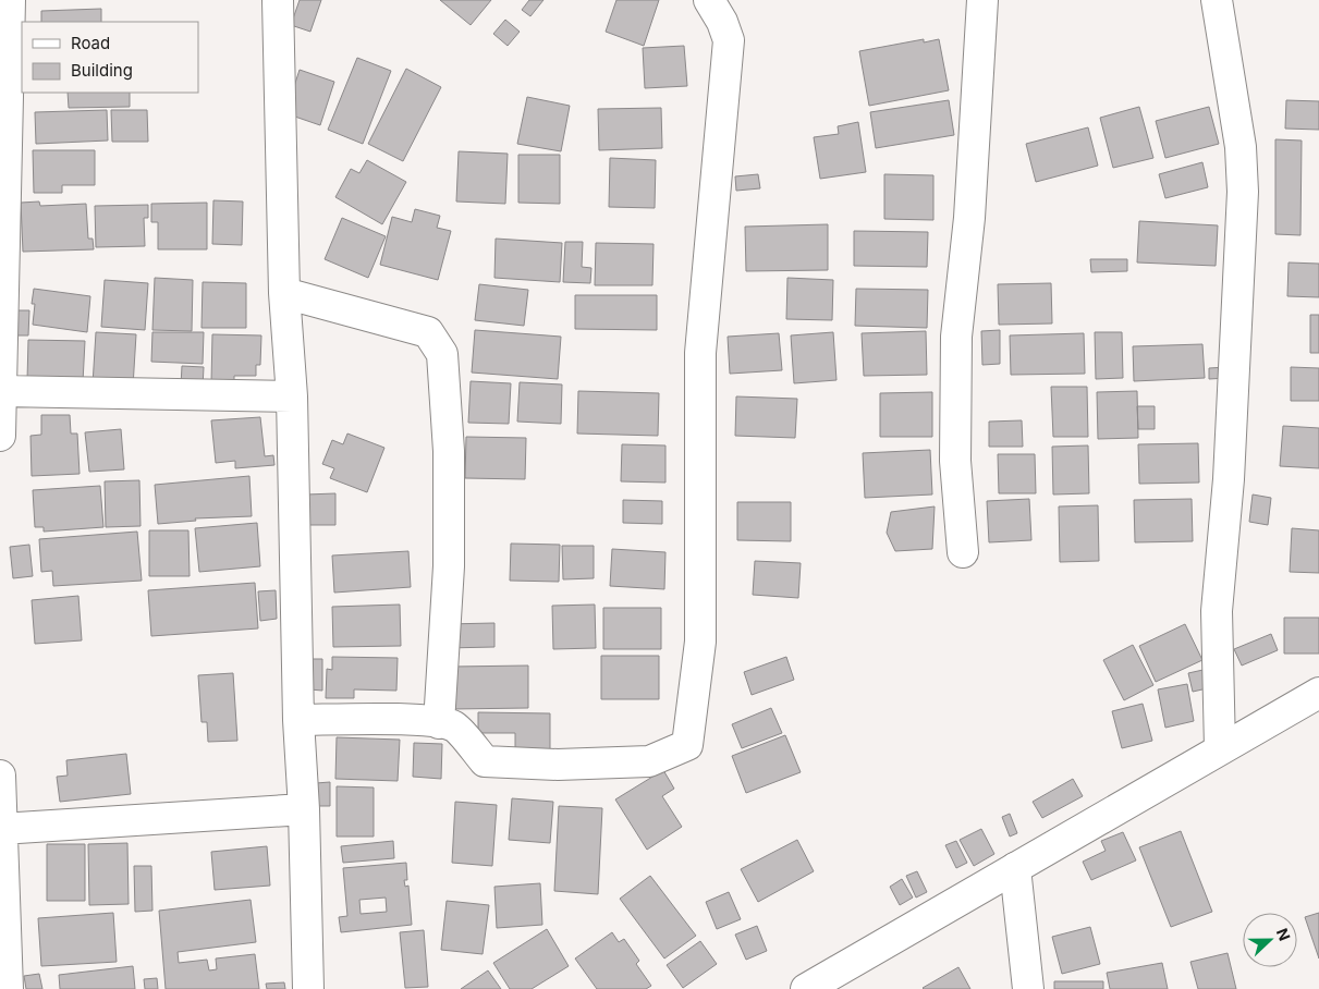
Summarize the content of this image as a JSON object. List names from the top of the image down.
{
  "legend": ["Road", "Building"],
  "north": "right"
}
